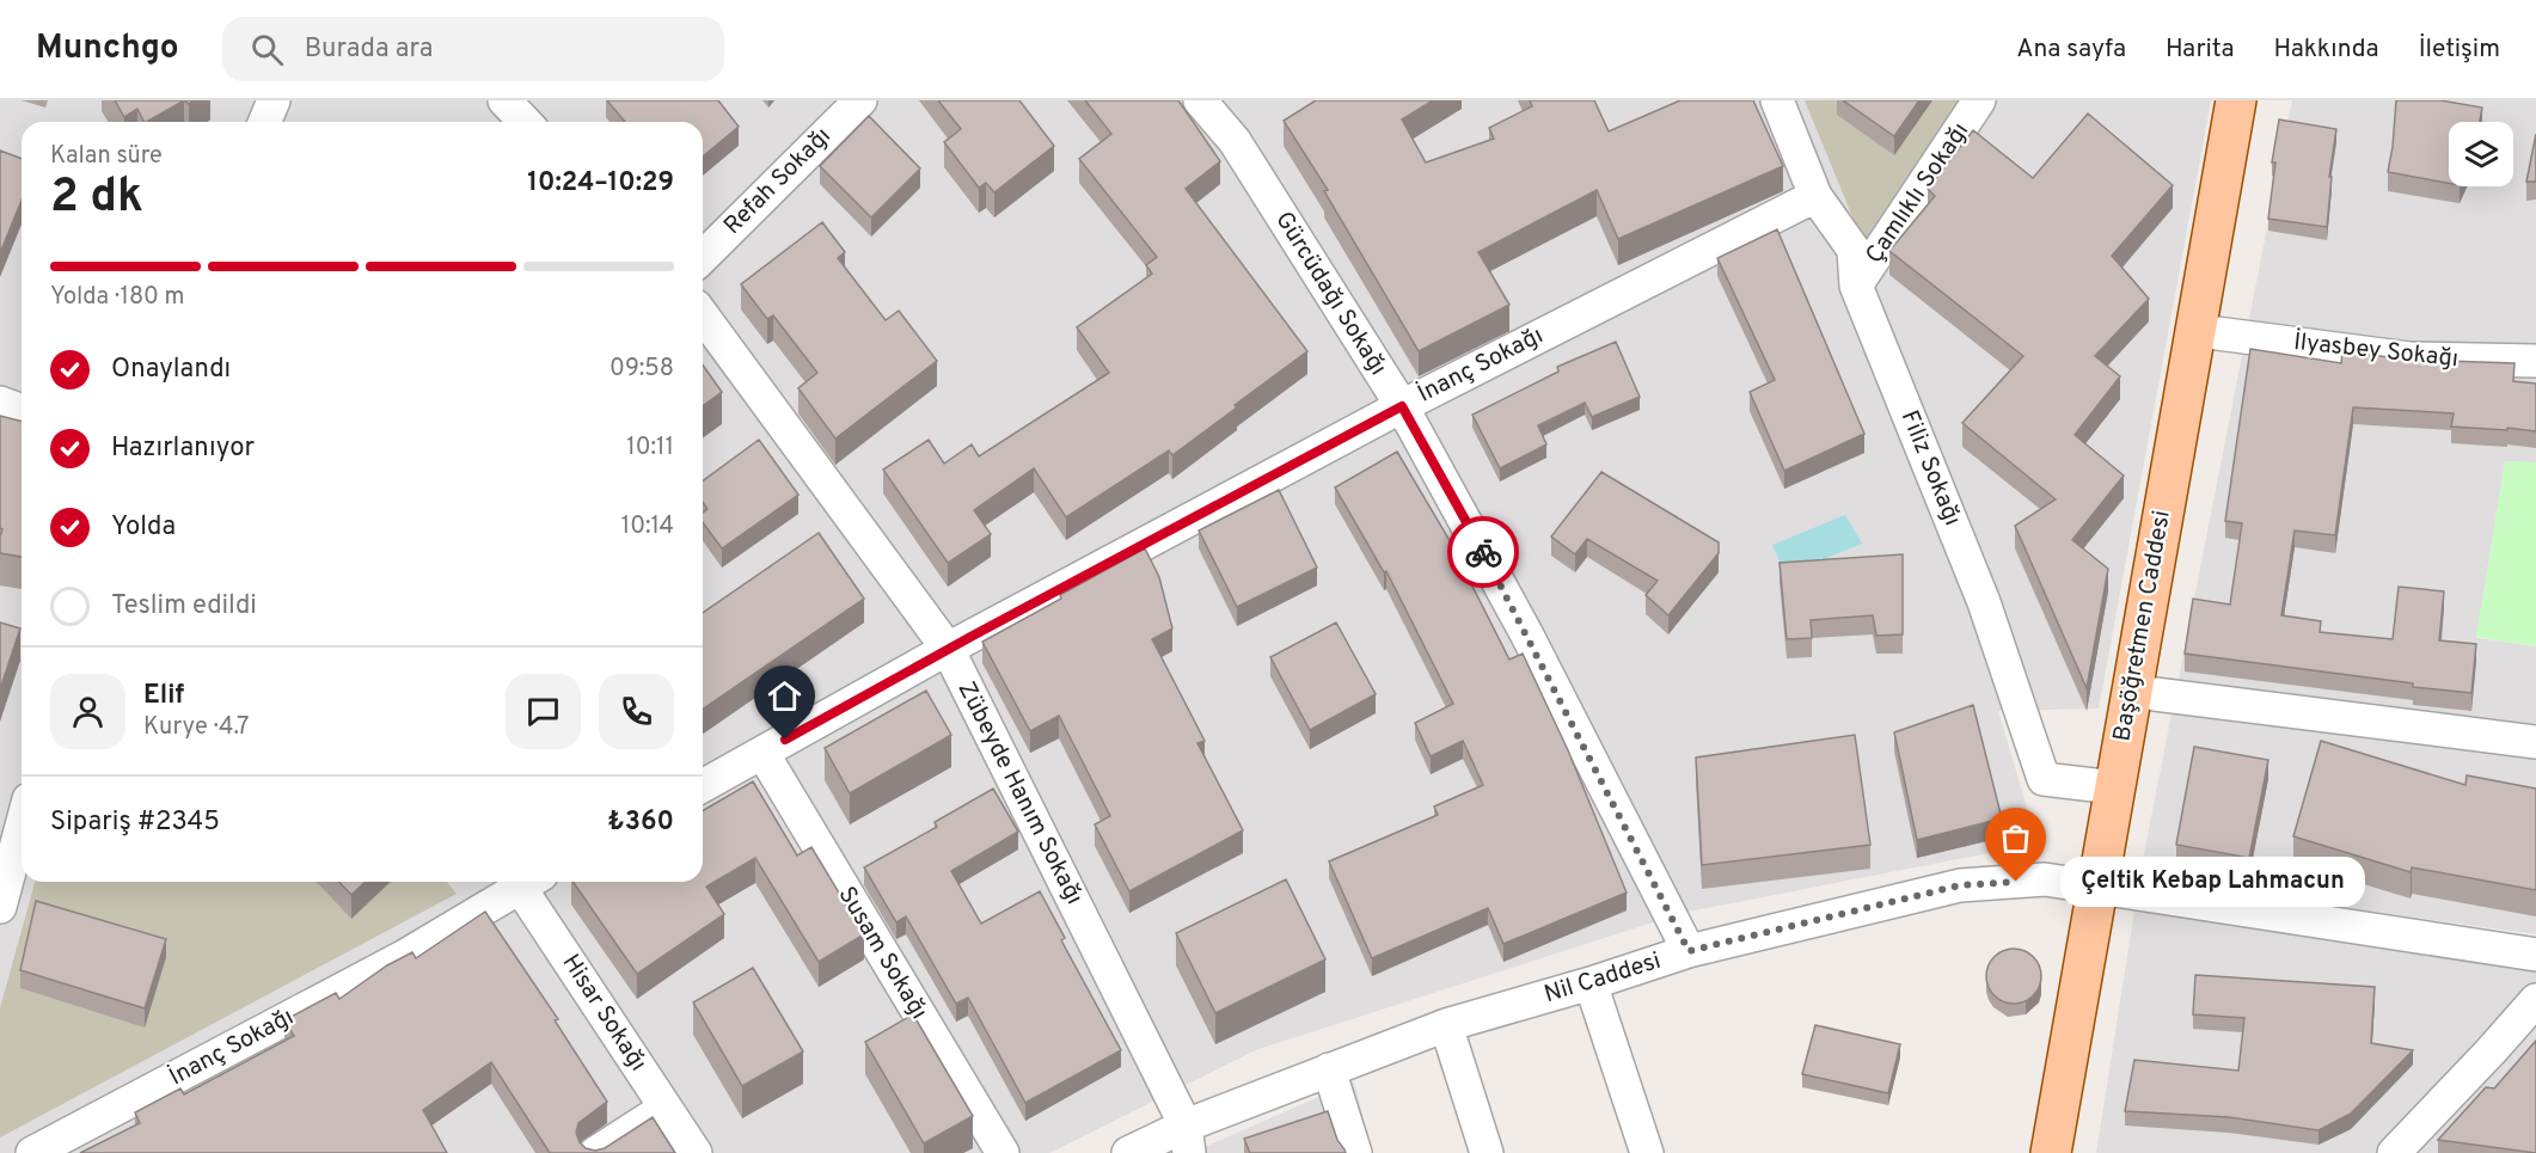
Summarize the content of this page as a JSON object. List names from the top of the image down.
{
  "streets": {
    "main road": ["Başöğretmen Caddesi"],
    "street": [
      "Refah Sokağı",
      "Çamlıklı Sokağı",
      "Gürcüdağı Sokağı",
      "İlyasbey Sokağı",
      "İnanç Sokağı",
      "Filiz Sokağı",
      "Zübeyde Hanım Sokağı",
      "Susam Sokağı",
      "Nil Caddesi",
      "Hisar Sokağı"
    ]
  },
  "crossings": [
    ["Çamlıklı Sokağı", "Filiz Sokağı"],
    ["Gürcüdağı Sokağı", "İnanç Sokağı"],
    ["Gürcüdağı Sokağı", "Nil Caddesi"],
    ["İlyasbey Sokağı", "Başöğretmen Caddesi"],
    ["İnanç Sokağı", "Filiz Sokağı"],
    ["İnanç Sokağı", "Zübeyde Hanım Sokağı"],
    ["İnanç Sokağı", "Susam Sokağı"],
    ["Filiz Sokağı", "Başöğretmen Caddesi"],
    ["Başöğretmen Caddesi", "Nil Caddesi"],
    ["Zübeyde Hanım Sokağı", "Nil Caddesi"]
  ],
  "places": ["Çeltik Kebap Lahmacun"],
  "page": {
    "header": "Munchgo",
    "search": "Burada ara",
    "nav": [
      "Ana sayfa",
      "Harita",
      "Hakkında",
      "İletişim"
    ],
    "heading": ["2 dk", "Kalan süre", "10:24–10:29"],
    "panel": [
      "Elif",
      "Kurye · 4.7",
      "Sipariş #2345",
      "₺360"
    ],
    "bar": "Yolda · 180 m",
    "list": [
      ["Onaylandı", "09:58"],
      ["Hazırlanıyor", "10:11"],
      ["Yolda", "10:14"],
      "Teslim edildi"
    ],
    "bubble": "Çeltik Kebap Lahmacun"
  }
}
